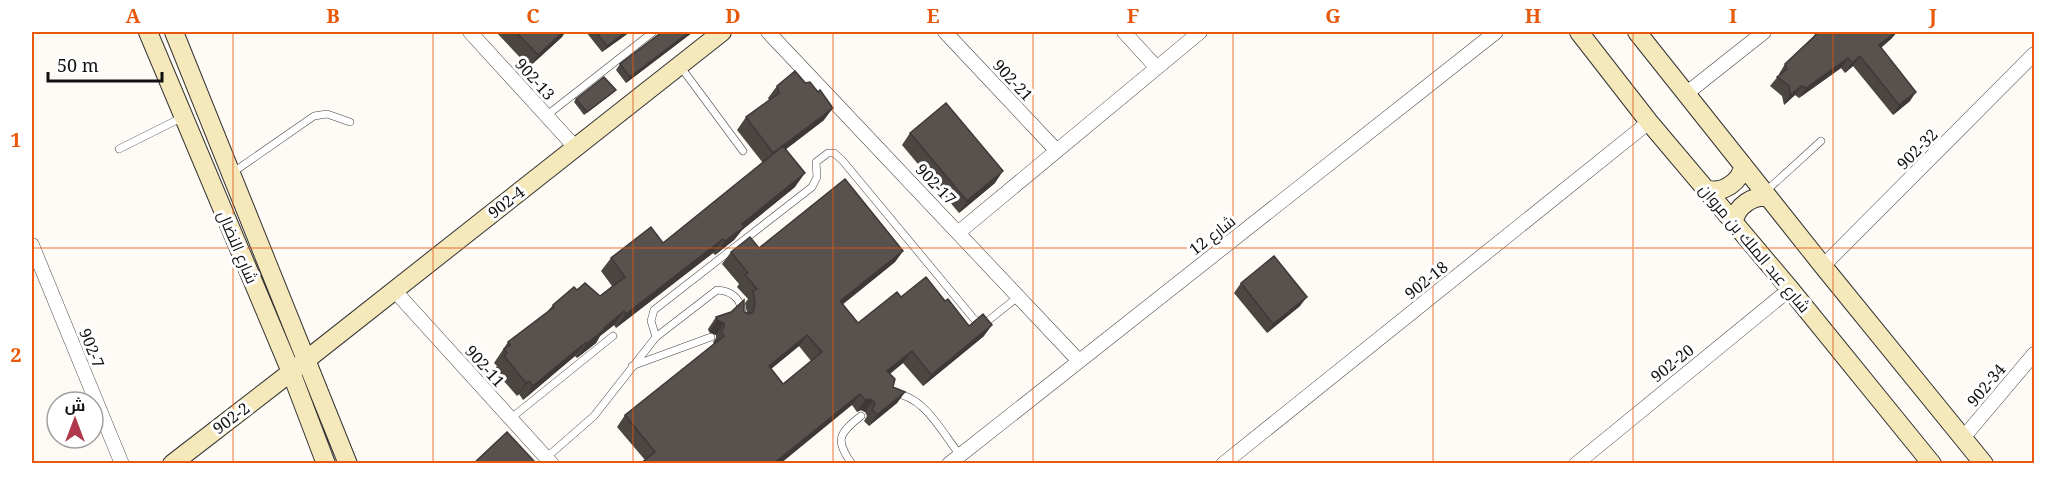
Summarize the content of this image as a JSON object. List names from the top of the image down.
{
  "streets": {
    "street": [
      "902-13",
      "902-21",
      "902-32",
      "902-17",
      "902-4",
      "شارع 12",
      "شارع النضال",
      "شارع عبد الملك بن مروان",
      "902-18",
      "902-7",
      "902-20",
      "902-11",
      "902-34",
      "902-2"
    ]
  },
  "crossings": [
    ["902-13", "902-4"],
    ["902-17", "شارع 12"],
    ["902-4", "شارع النضال"],
    ["902-4", "902-11"],
    ["902-4", "902-2"],
    ["شارع النضال", "902-2"],
    ["شارع عبد الملك بن مروان", "902-18"],
    ["شارع عبد الملك بن مروان", "902-20"]
  ],
  "scale_bar": "50 m",
  "north": "top",
  "grid": {
    "columns": [
      "A",
      "B",
      "C",
      "D",
      "E",
      "F",
      "G",
      "H",
      "I",
      "J"
    ],
    "rows": ["1", "2"]
  }
}
